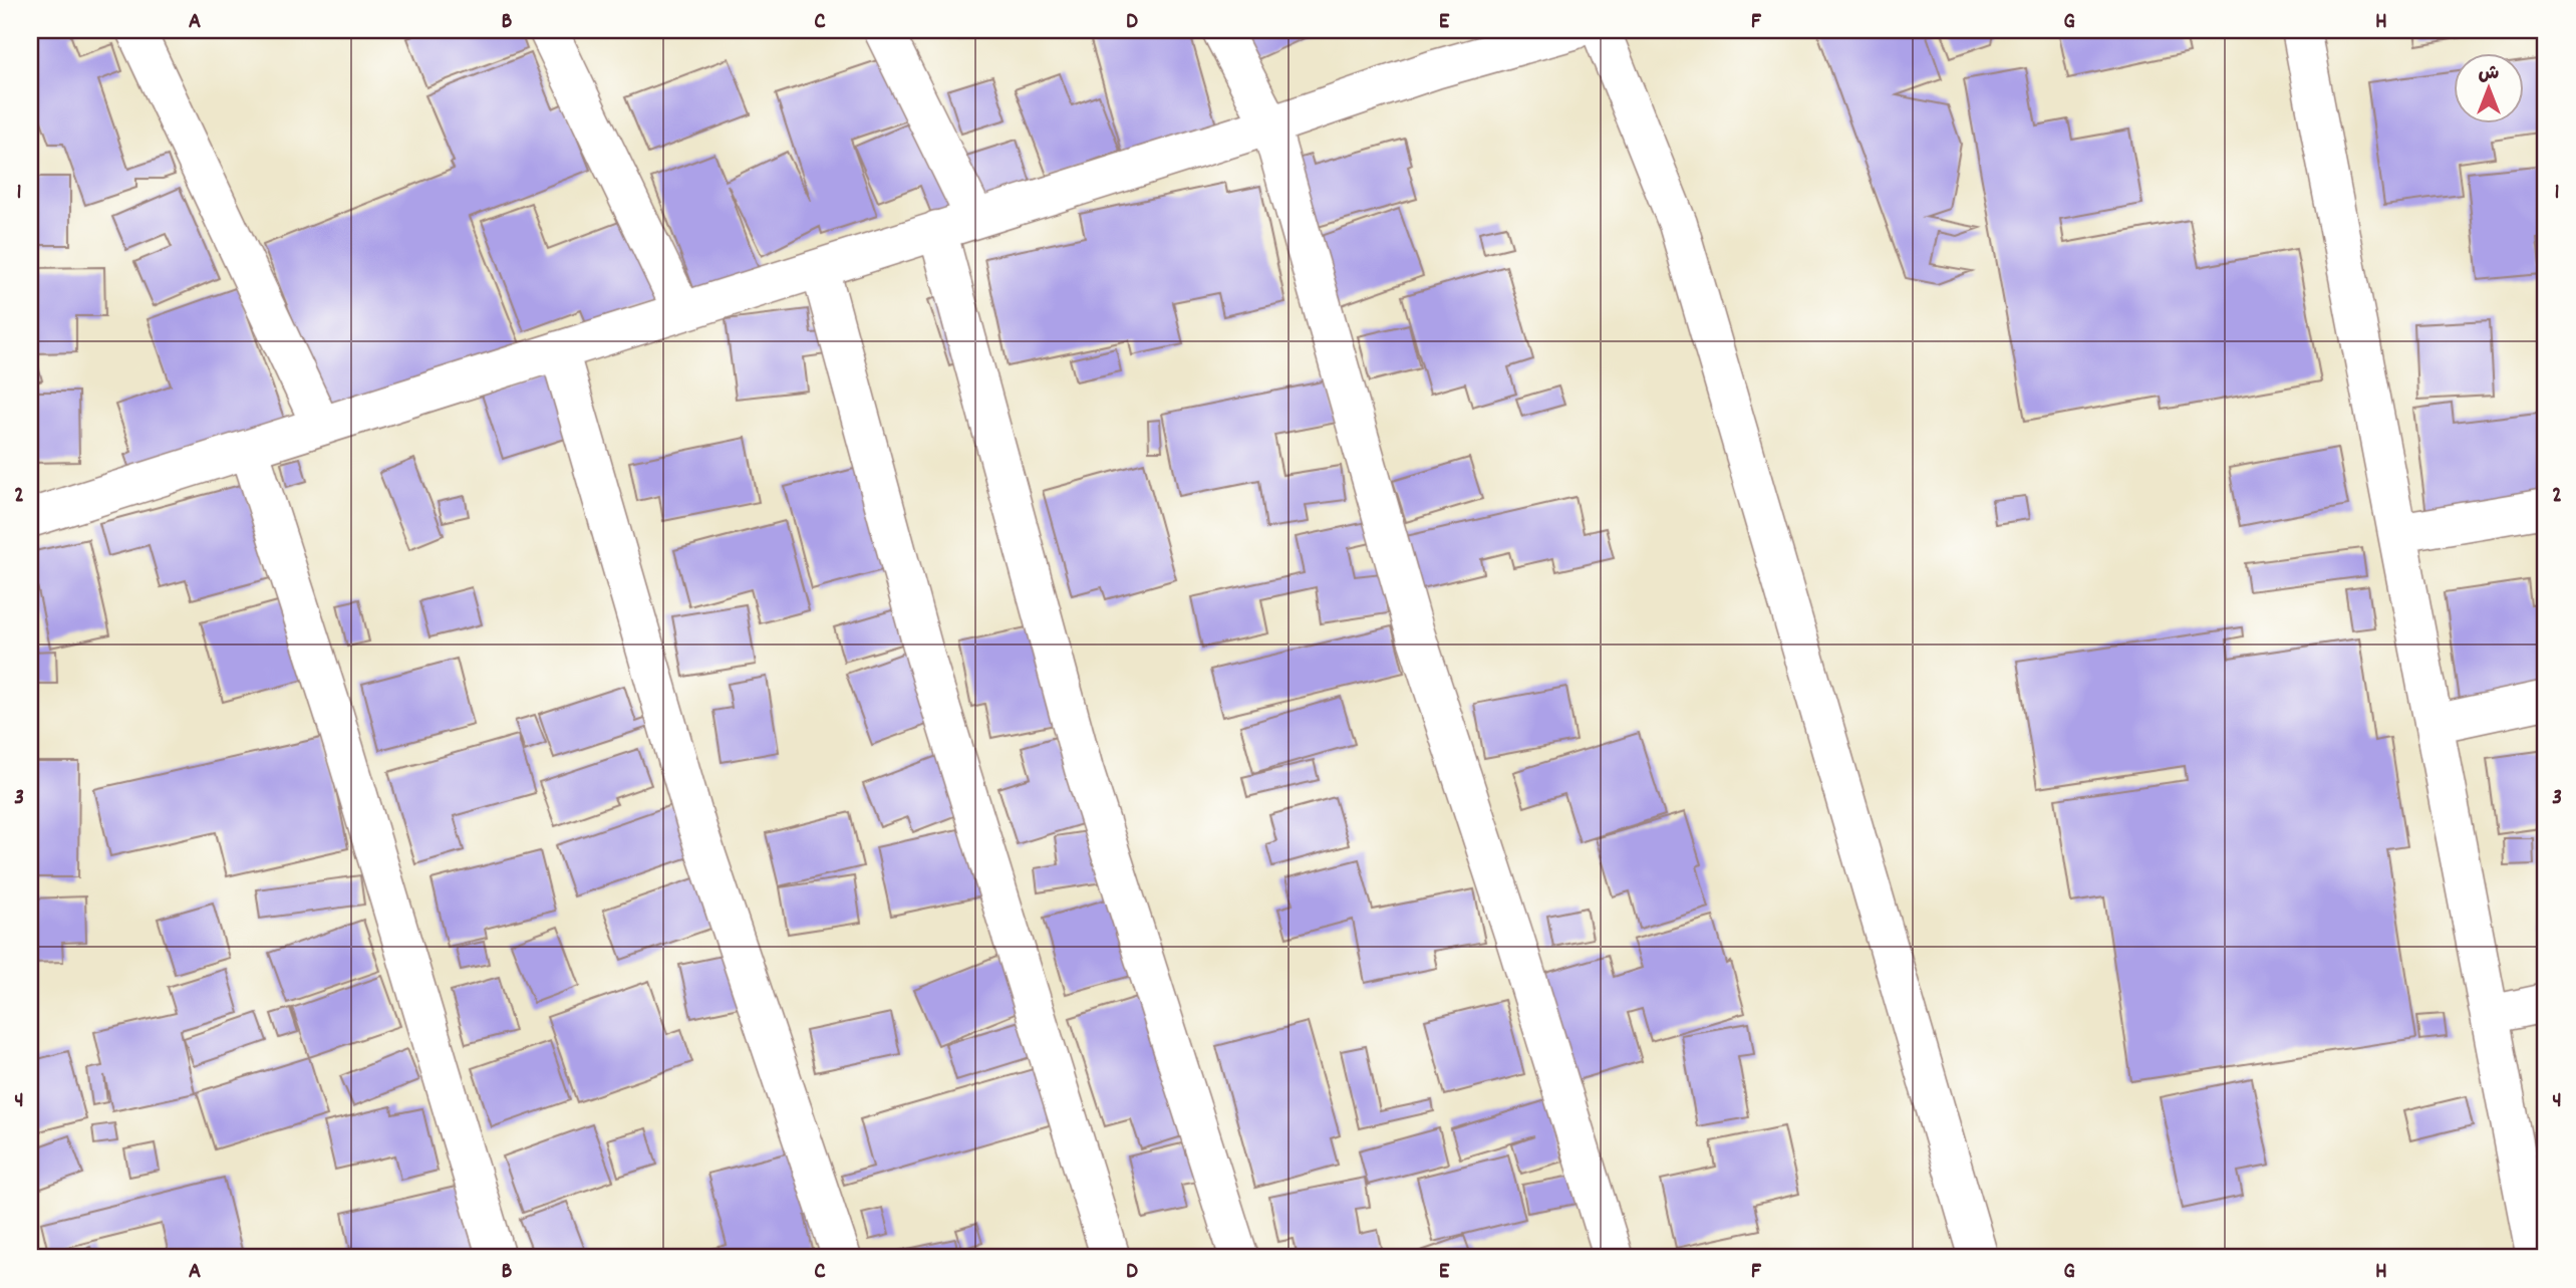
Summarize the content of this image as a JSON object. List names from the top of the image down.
{
  "north": "top",
  "grid": {
    "columns": [
      "A",
      "B",
      "C",
      "D",
      "E",
      "F",
      "G",
      "H"
    ],
    "rows": [
      "1",
      "2",
      "3",
      "4"
    ]
  }
}
